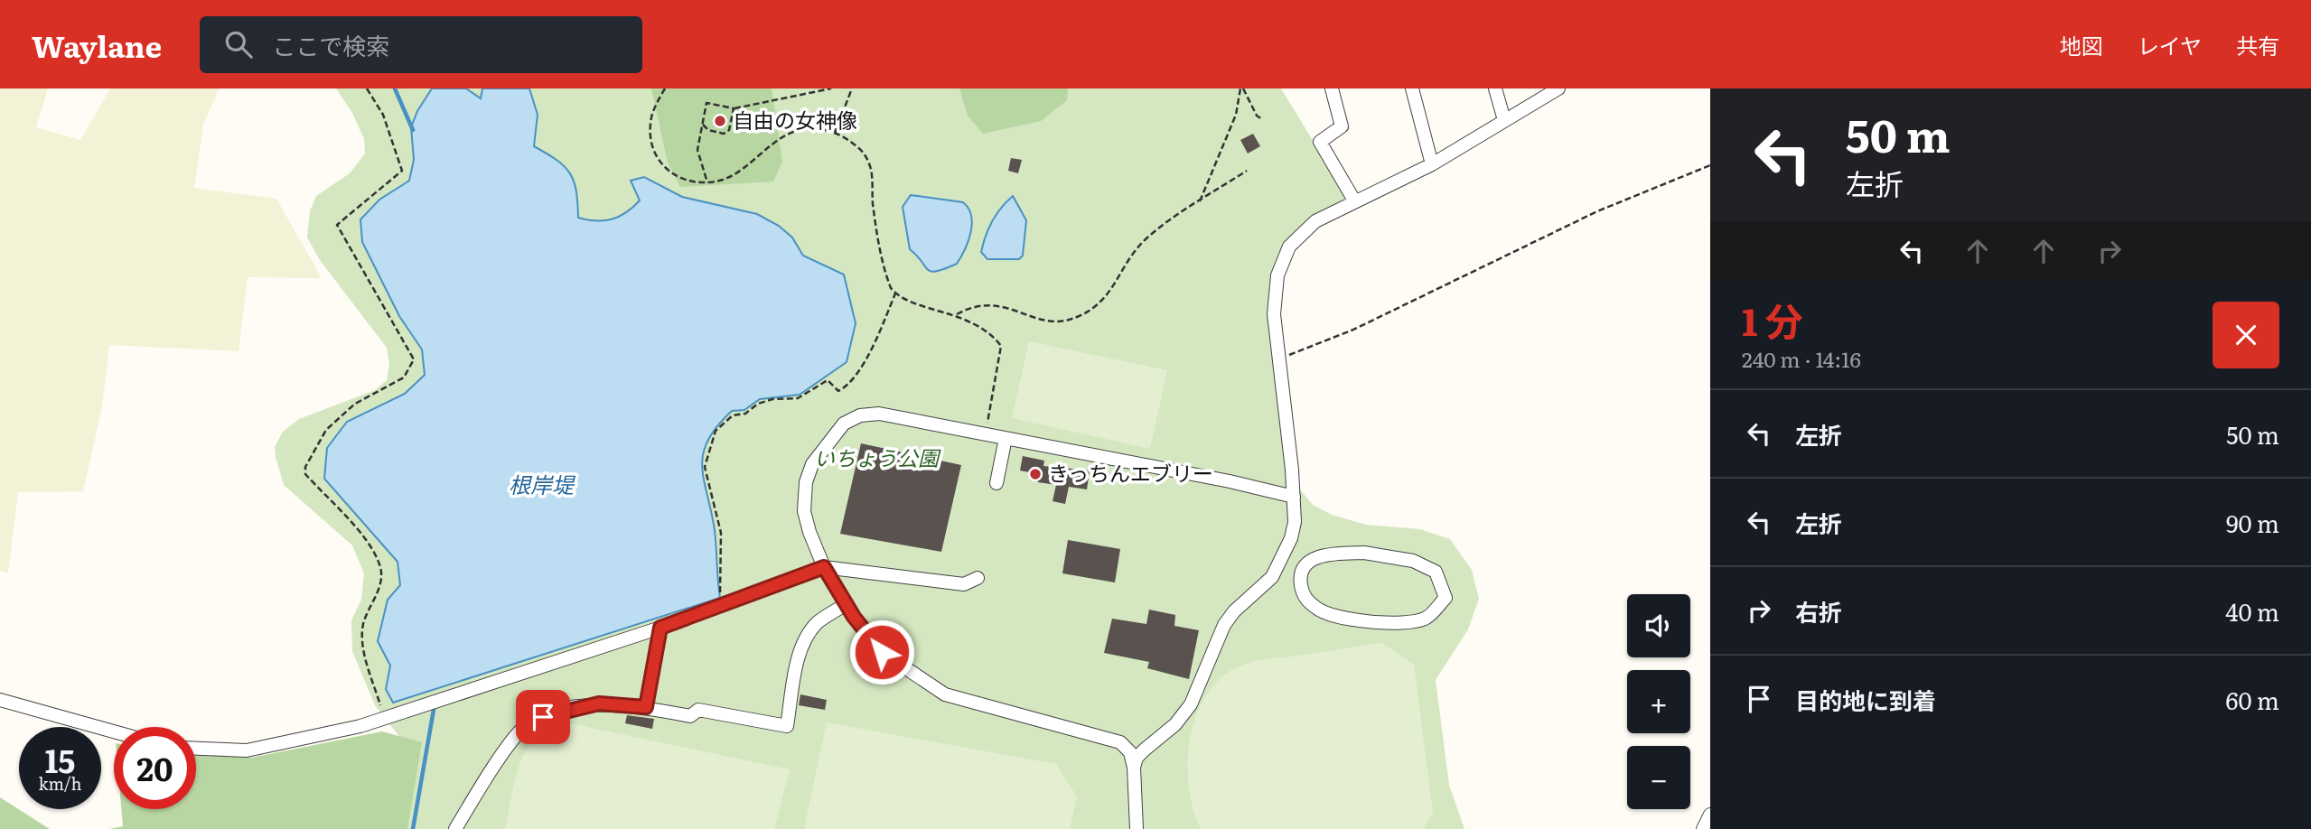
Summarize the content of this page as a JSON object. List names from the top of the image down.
{
  "water": ["根岸堤"],
  "parks": ["いちょう公園"],
  "places": ["自由の女神像", "きっちんエブリー"],
  "page": {
    "header": "Waylane",
    "search": "ここで検索",
    "nav": ["地図", "レイヤ", "共有"],
    "turn": ["50 m", "左折"],
    "heading": ["1 分", "240 m · 14:16"],
    "list": [
      {
        "name": "左折",
        "value": "50 m"
      },
      {
        "name": "左折",
        "value": "90 m"
      },
      {
        "name": "右折",
        "value": "40 m"
      },
      {
        "name": "目的地に到着",
        "value": "60 m"
      }
    ],
    "map_buttons": ["+", "−"],
    "speed": "15 km/h",
    "limit": "20"
  }
}
